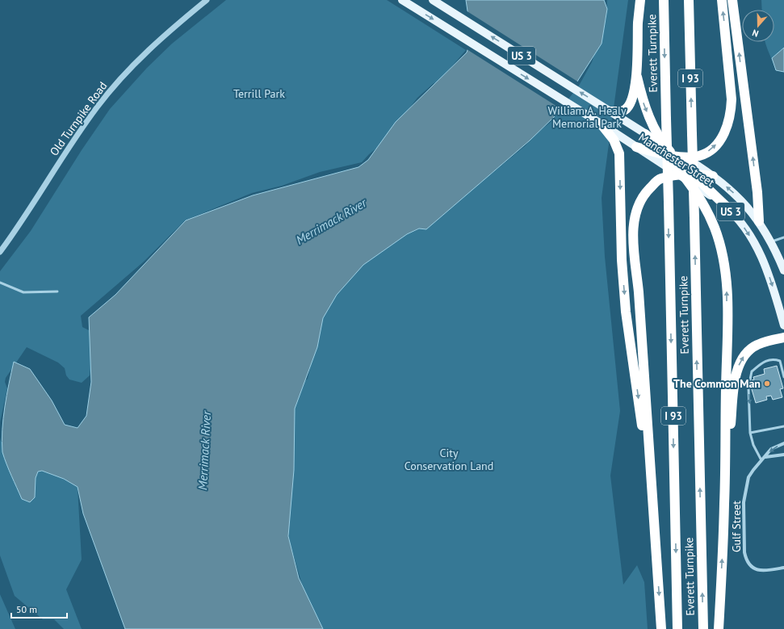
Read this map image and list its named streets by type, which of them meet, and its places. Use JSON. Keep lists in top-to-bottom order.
{
  "streets": {
    "highway": ["Everett Turnpike", "I 93"],
    "main road": ["US 3", "Manchester Street"],
    "street": ["Old Turnpike Road", "Gulf Street"]
  },
  "water": ["Merrimack River"],
  "parks": ["Terrill Park", "William A. Healy Memorial Park", "City Conservation Land"],
  "places": ["The Common Man"],
  "scale_bar": "50 m",
  "north": "bottom"
}
